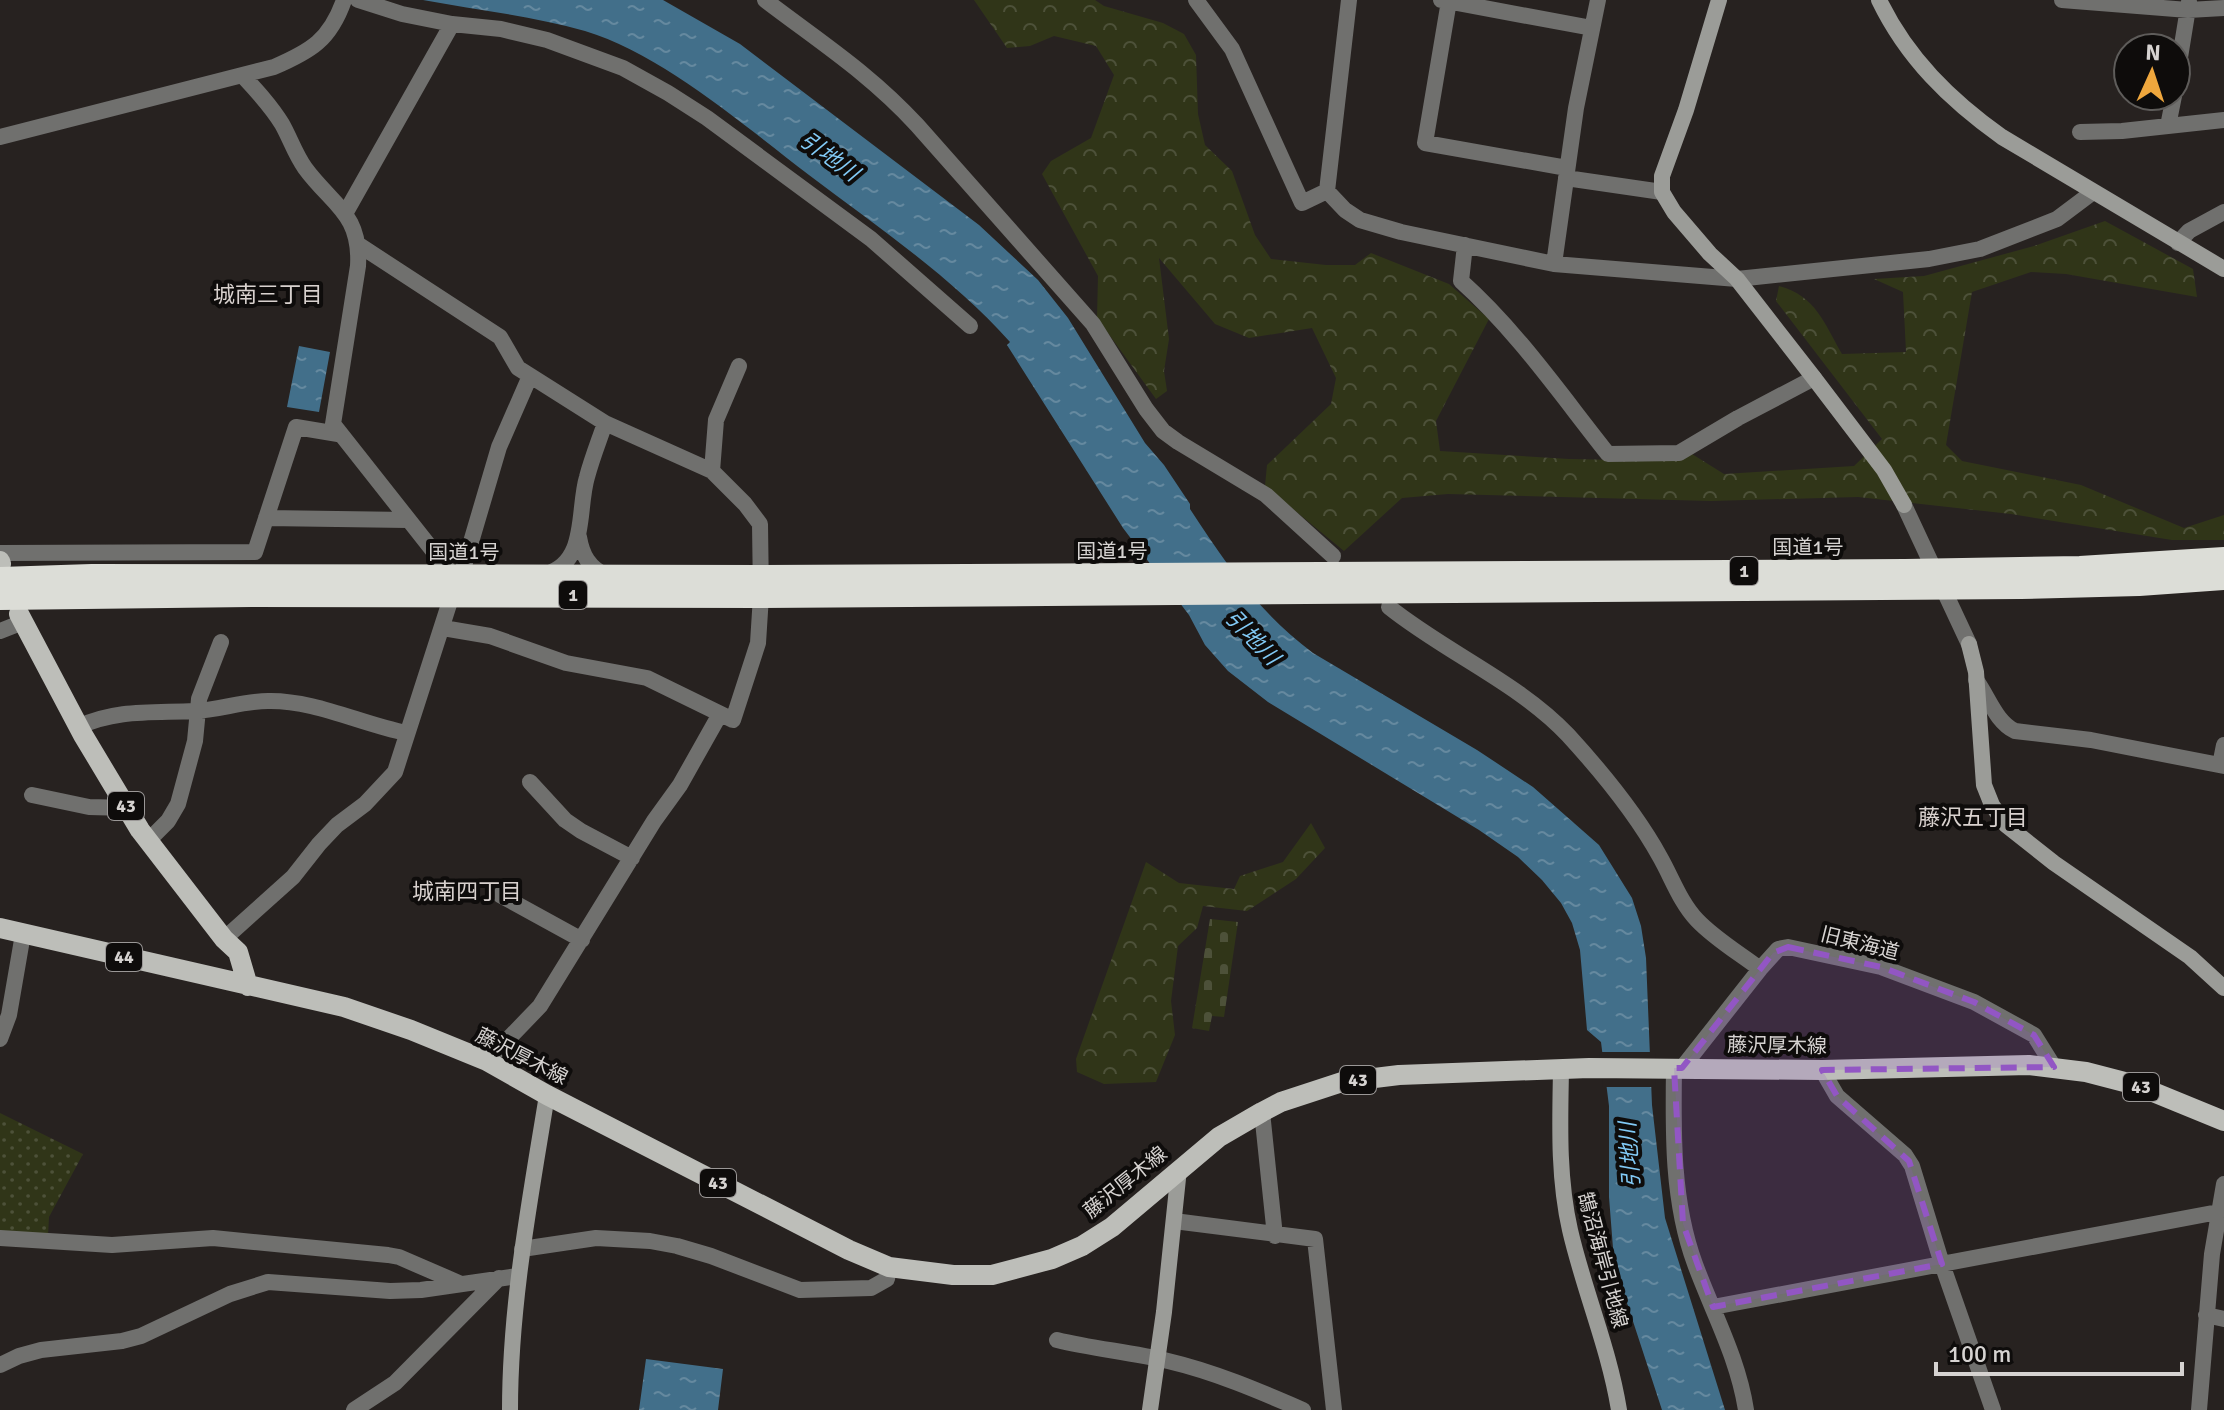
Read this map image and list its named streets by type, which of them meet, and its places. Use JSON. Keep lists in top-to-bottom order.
{
  "streets": {
    "highway": ["国道1号", "1"],
    "main road": ["43", "44", "藤沢厚木線"],
    "street": ["旧東海道", "鵠沼海岸引地線"]
  },
  "crossings": [
    ["国道1号", "43"],
    ["43", "44"],
    ["43", "藤沢厚木線"],
    ["旧東海道", "藤沢厚木線"],
    ["44", "藤沢厚木線"],
    ["藤沢厚木線", "鵠沼海岸引地線"]
  ],
  "districts": ["城南三丁目", "藤沢五丁目", "城南四丁目"],
  "water": ["引地川"],
  "scale_bar": "100 m",
  "north": "top"
}
